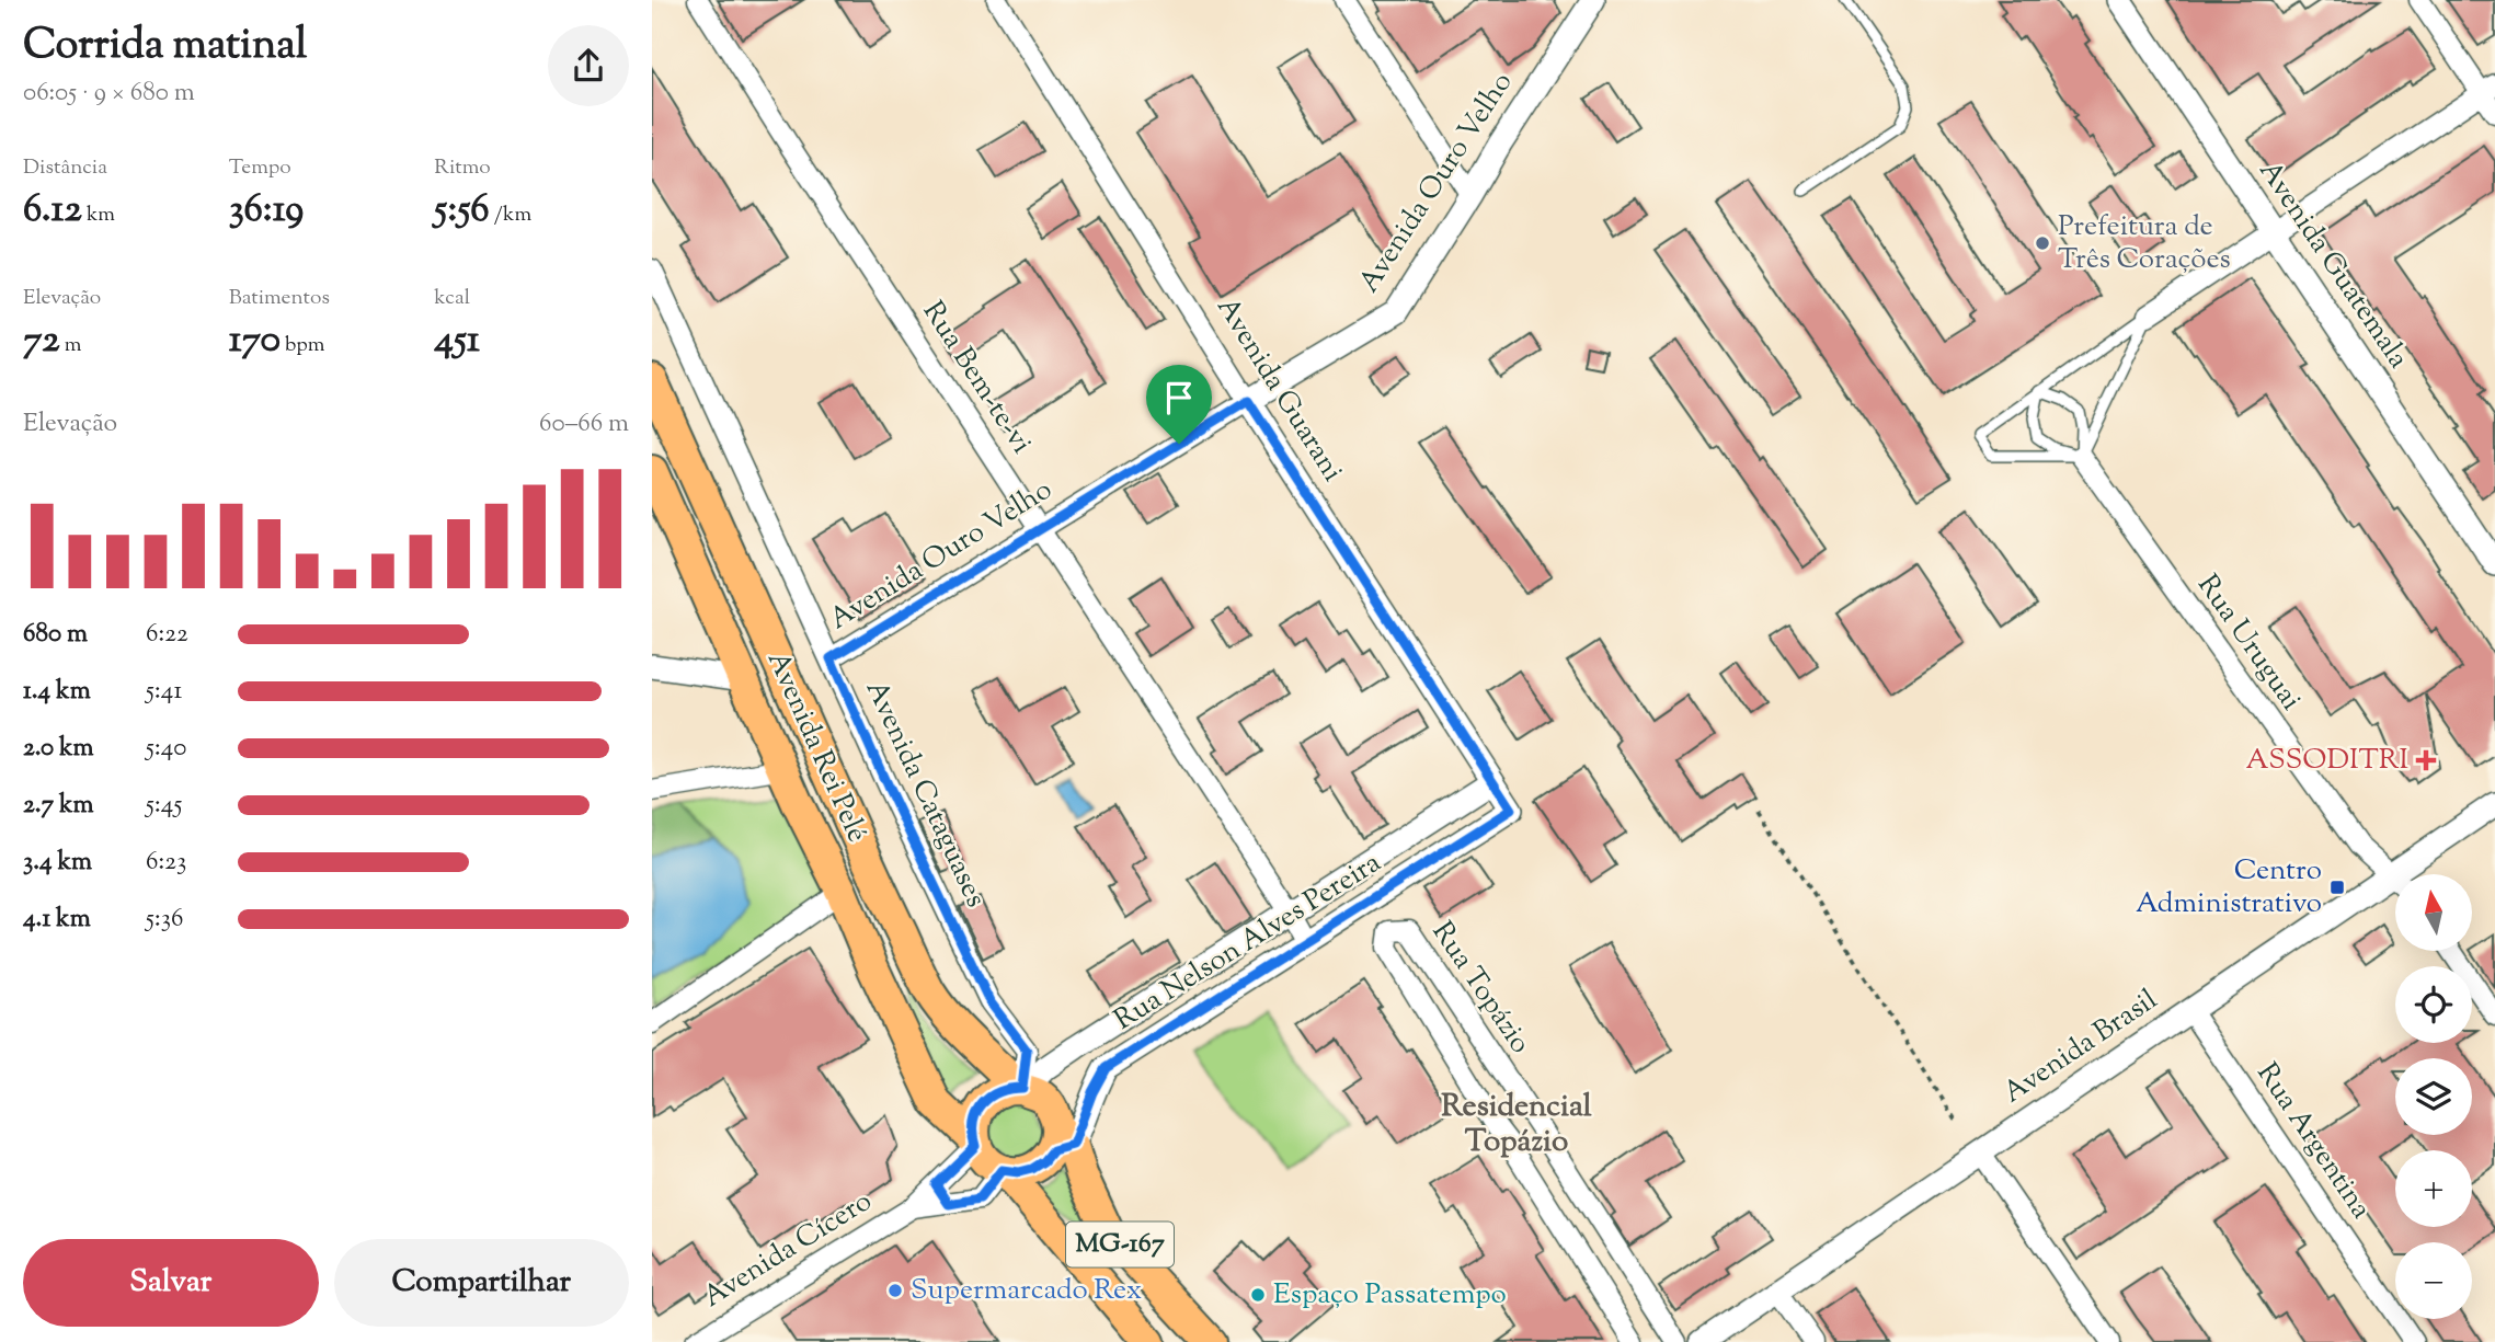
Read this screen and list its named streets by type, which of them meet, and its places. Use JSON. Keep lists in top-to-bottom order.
{
  "streets": {
    "main road": ["Avenida Rei Pelé", "MG-167"],
    "street": [
      "Avenida Ouro Velho",
      "Avenida Guatemala",
      "Rua Bem-te-vi",
      "Avenida Guarani",
      "Rua Uruguai",
      "Avenida Cataguases",
      "Rua Nelson Alves Pereira",
      "Rua Topázio",
      "Avenida Brasil",
      "Rua Argentina",
      "Avenida Cícero"
    ]
  },
  "crossings": [
    ["Avenida Ouro Velho", "Rua Bem-te-vi"],
    ["Avenida Ouro Velho", "Avenida Guarani"],
    ["Avenida Ouro Velho", "Avenida Cataguases"],
    ["Rua Bem-te-vi", "Rua Nelson Alves Pereira"],
    ["Avenida Guarani", "Rua Nelson Alves Pereira"],
    ["Rua Uruguai", "Avenida Brasil"],
    ["Avenida Rei Pelé", "Avenida Cataguases"],
    ["Avenida Rei Pelé", "Rua Nelson Alves Pereira"],
    ["Avenida Rei Pelé", "Avenida Cícero"],
    ["Avenida Cataguases", "Rua Nelson Alves Pereira"],
    ["Avenida Cataguases", "Avenida Cícero"],
    ["Rua Nelson Alves Pereira", "Avenida Cícero"],
    ["Avenida Brasil", "Rua Argentina"]
  ],
  "districts": ["Residencial Topázio"],
  "places": {
    "other": ["Prefeitura de Três Corações", "Supermarcado Rex", "Espaço Passatempo"],
    "health": ["ASSODITRI"],
    "transit": ["Centro Administrativo"]
  },
  "north": "top",
  "page": {
    "heading": ["Corrida matinal", "06:05 · 9 × 680 m"],
    "stats": [
      ["Distância", "6.12 km"],
      ["Tempo", "36:19"],
      ["Ritmo", "5:56 /km"],
      ["Elevação", "72 m"],
      ["Batimentos", "170 bpm"],
      ["kcal", "451"]
    ],
    "chart": ["Elevação", "60–66 m"],
    "list": [
      {
        "name": "680 m",
        "note": "6:22"
      },
      {
        "name": "1.4 km",
        "note": "5:41"
      },
      {
        "name": "2.0 km",
        "note": "5:40"
      },
      {
        "name": "2.7 km",
        "note": "5:45"
      },
      {
        "name": "3.4 km",
        "note": "6:23"
      },
      {
        "name": "4.1 km",
        "note": "5:36"
      }
    ],
    "map_buttons": ["+", "−"],
    "buttons": ["Salvar", "Compartilhar"]
  }
}
